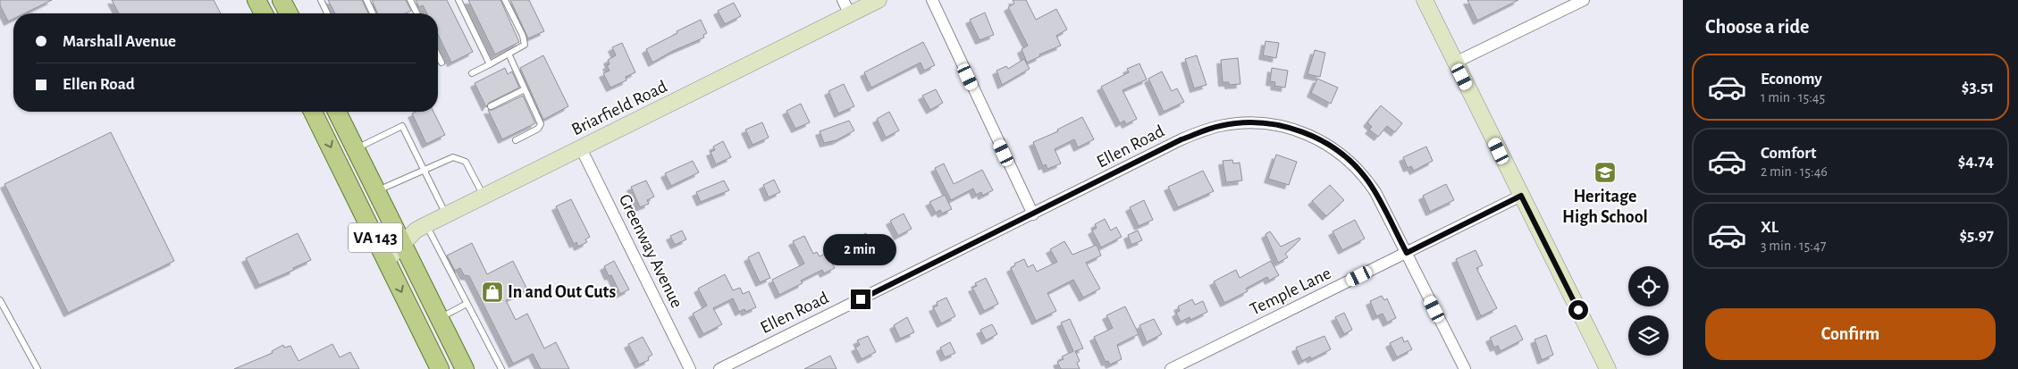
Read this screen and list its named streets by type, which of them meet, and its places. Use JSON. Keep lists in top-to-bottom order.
{
  "streets": {
    "main road": ["Briarfield Road", "VA 143"],
    "street": ["Ellen Road", "Greenway Avenue", "Temple Lane"]
  },
  "crossings": [
    ["Briarfield Road", "VA 143"],
    ["Briarfield Road", "Greenway Avenue"],
    ["Ellen Road", "Temple Lane"]
  ],
  "places": {
    "school or university": ["Heritage High School"],
    "shop": ["In and Out Cuts"]
  },
  "page": {
    "heading": "Choose a ride",
    "banner": ["Marshall Avenue", "Ellen Road"],
    "list": [
      {
        "name": "Economy",
        "note": "1 min · 15:45",
        "value": "$3.51"
      },
      {
        "name": "Comfort",
        "note": "2 min · 15:46",
        "value": "$4.74"
      },
      {
        "name": "XL",
        "note": "3 min · 15:47",
        "value": "$5.97"
      }
    ],
    "bubble": "2 min",
    "buttons": "Confirm"
  }
}
